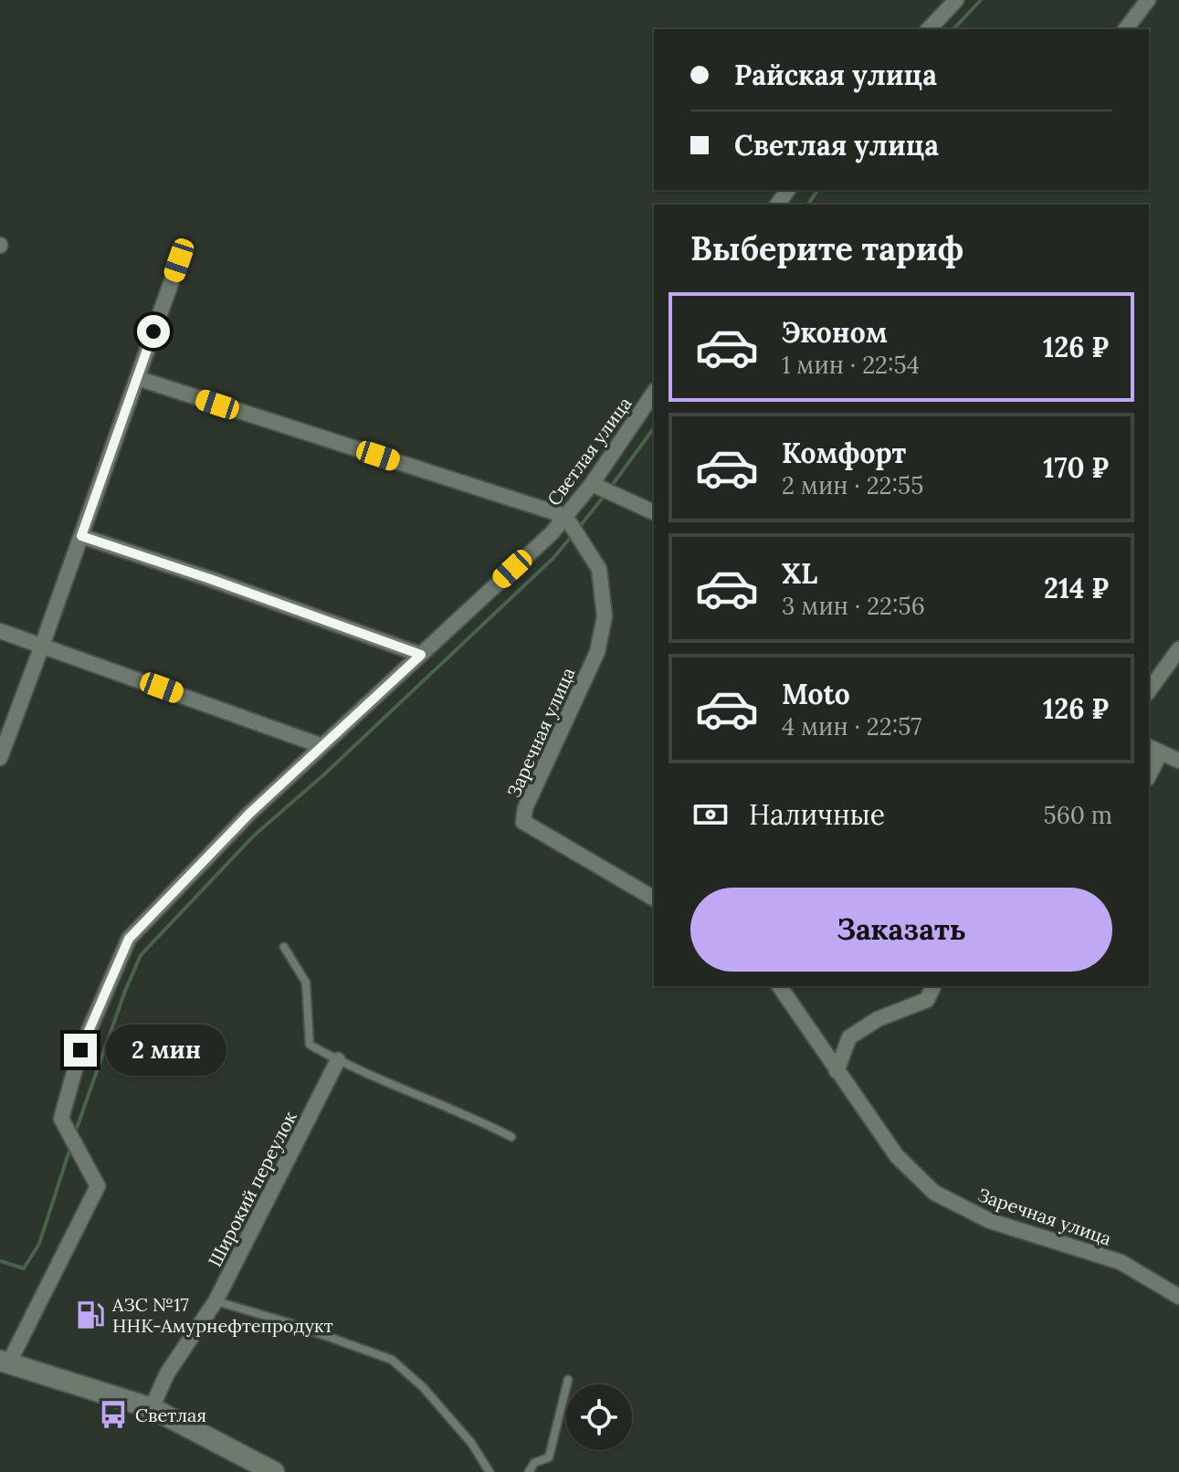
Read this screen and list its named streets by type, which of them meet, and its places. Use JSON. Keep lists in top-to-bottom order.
{
  "streets": {
    "street": ["Светлая улица", "Заречная улица", "Широкий переулок"]
  },
  "crossings": [
    ["Светлая улица", "Заречная улица"]
  ],
  "places": {
    "fuel station": ["АЗС №17 ННК-Амурнефтепродукт"],
    "bus stop": ["Светлая"]
  },
  "page": {
    "banner": ["Райская улица", "Светлая улица"],
    "heading": "Выберите тариф",
    "list": [
      {
        "name": "Эконом",
        "note": "1 мин · 22:54",
        "value": "126 ₽"
      },
      {
        "name": "Комфорт",
        "note": "2 мин · 22:55",
        "value": "170 ₽"
      },
      {
        "name": "XL",
        "note": "3 мин · 22:56",
        "value": "214 ₽"
      },
      {
        "name": "Moto",
        "note": "4 мин · 22:57",
        "value": "126 ₽"
      }
    ],
    "pay": ["Наличные", "560 m"],
    "buttons": "Заказать",
    "bubble": "2 мин"
  }
}
